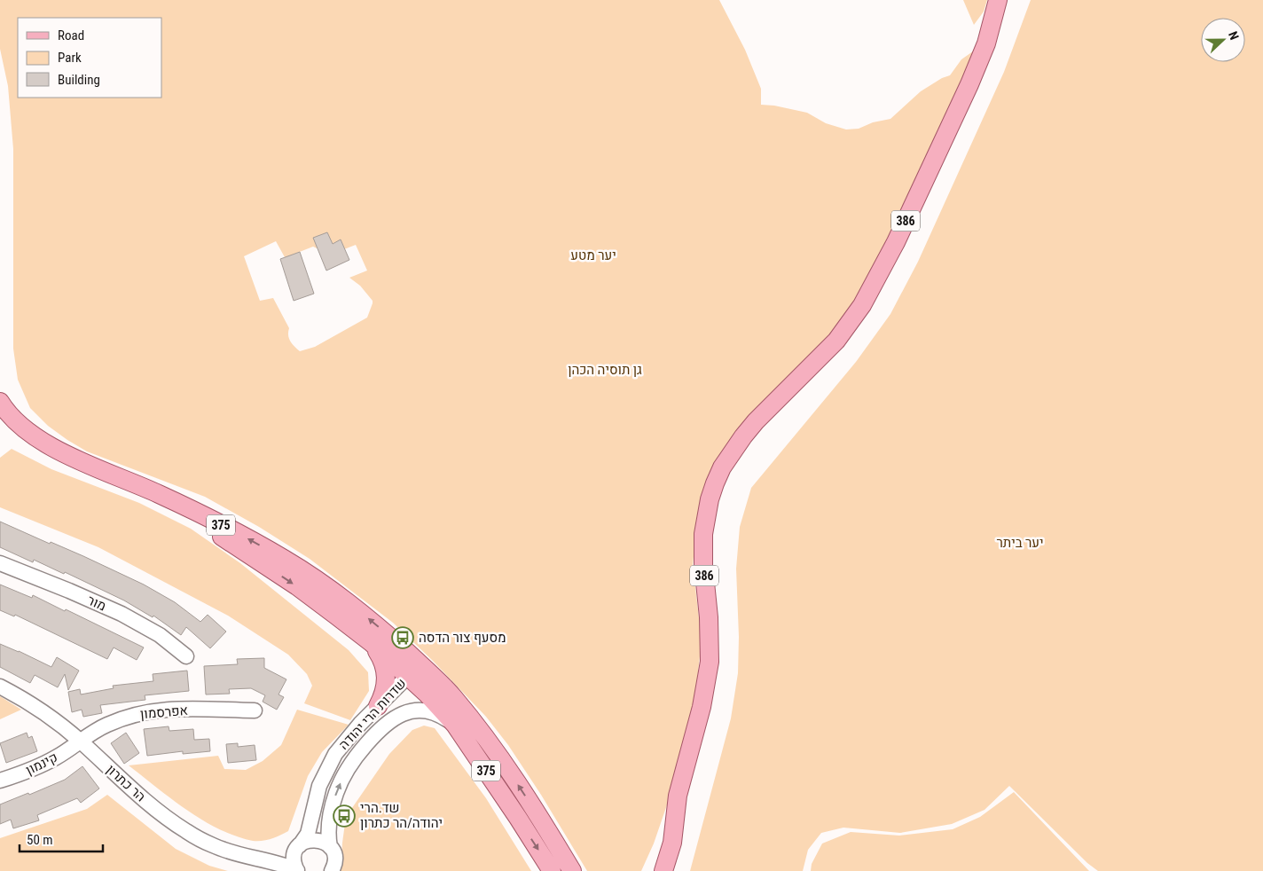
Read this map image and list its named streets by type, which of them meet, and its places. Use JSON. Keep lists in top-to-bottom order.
{
  "streets": {
    "main road": ["386", "375"],
    "street": [
      "מור",
      "אפרסמון",
      "שדרות הרי יהודה",
      "קינמון",
      "הר כתרון"
    ]
  },
  "crossings": [
    ["375", "שדרות הרי יהודה"],
    ["אפרסמון", "קינמון"],
    ["אפרסמון", "הר כתרון"],
    ["שדרות הרי יהודה", "הר כתרון"],
    ["קינמון", "הר כתרון"]
  ],
  "parks": ["יער מטע", "גן תוסיה הכהן", "יער ביתר"],
  "places": {
    "bus stop": ["מסעף צור הדסה", "שד.הרי יהודה/הר כתרון"]
  },
  "legend": ["Road", "Park", "Building"],
  "scale_bar": "50 m",
  "north": "right"
}
